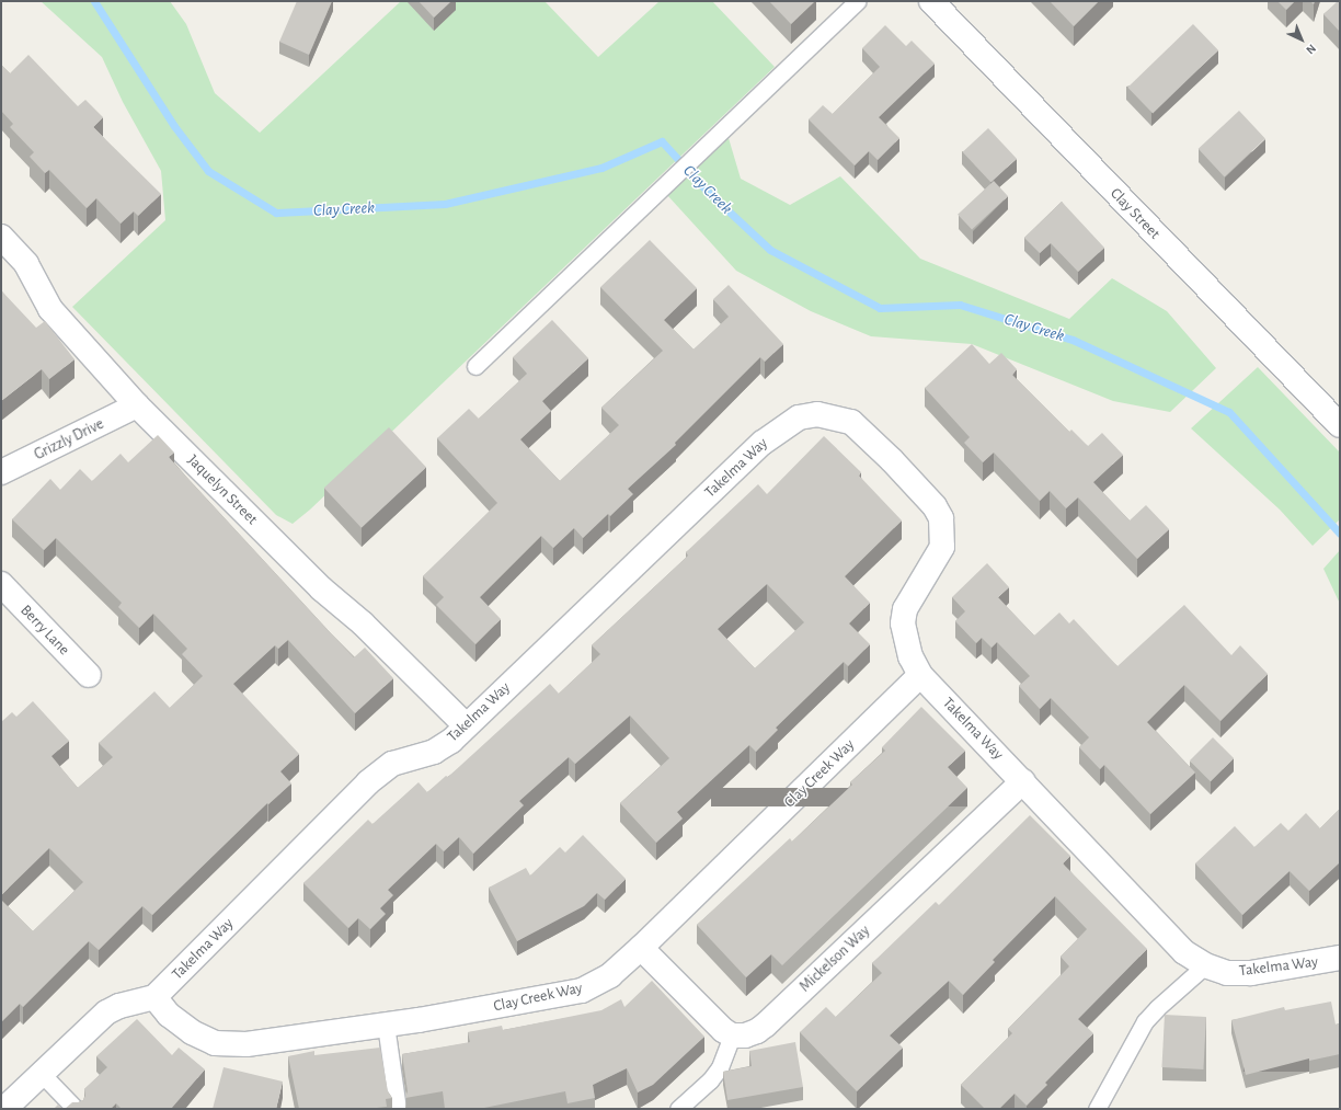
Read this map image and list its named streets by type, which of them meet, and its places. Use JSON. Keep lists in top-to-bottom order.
{
  "streets": {
    "street": [
      "Clay Street",
      "Grizzly Drive",
      "Takelma Way",
      "Jaquelyn Street",
      "Berry Lane",
      "Clay Creek Way",
      "Mickelson Way"
    ]
  },
  "crossings": [
    ["Grizzly Drive", "Jaquelyn Street"],
    ["Takelma Way", "Jaquelyn Street"],
    ["Takelma Way", "Clay Creek Way"],
    ["Takelma Way", "Mickelson Way"]
  ],
  "water": ["Clay Creek"],
  "north": "bottom right"
}
